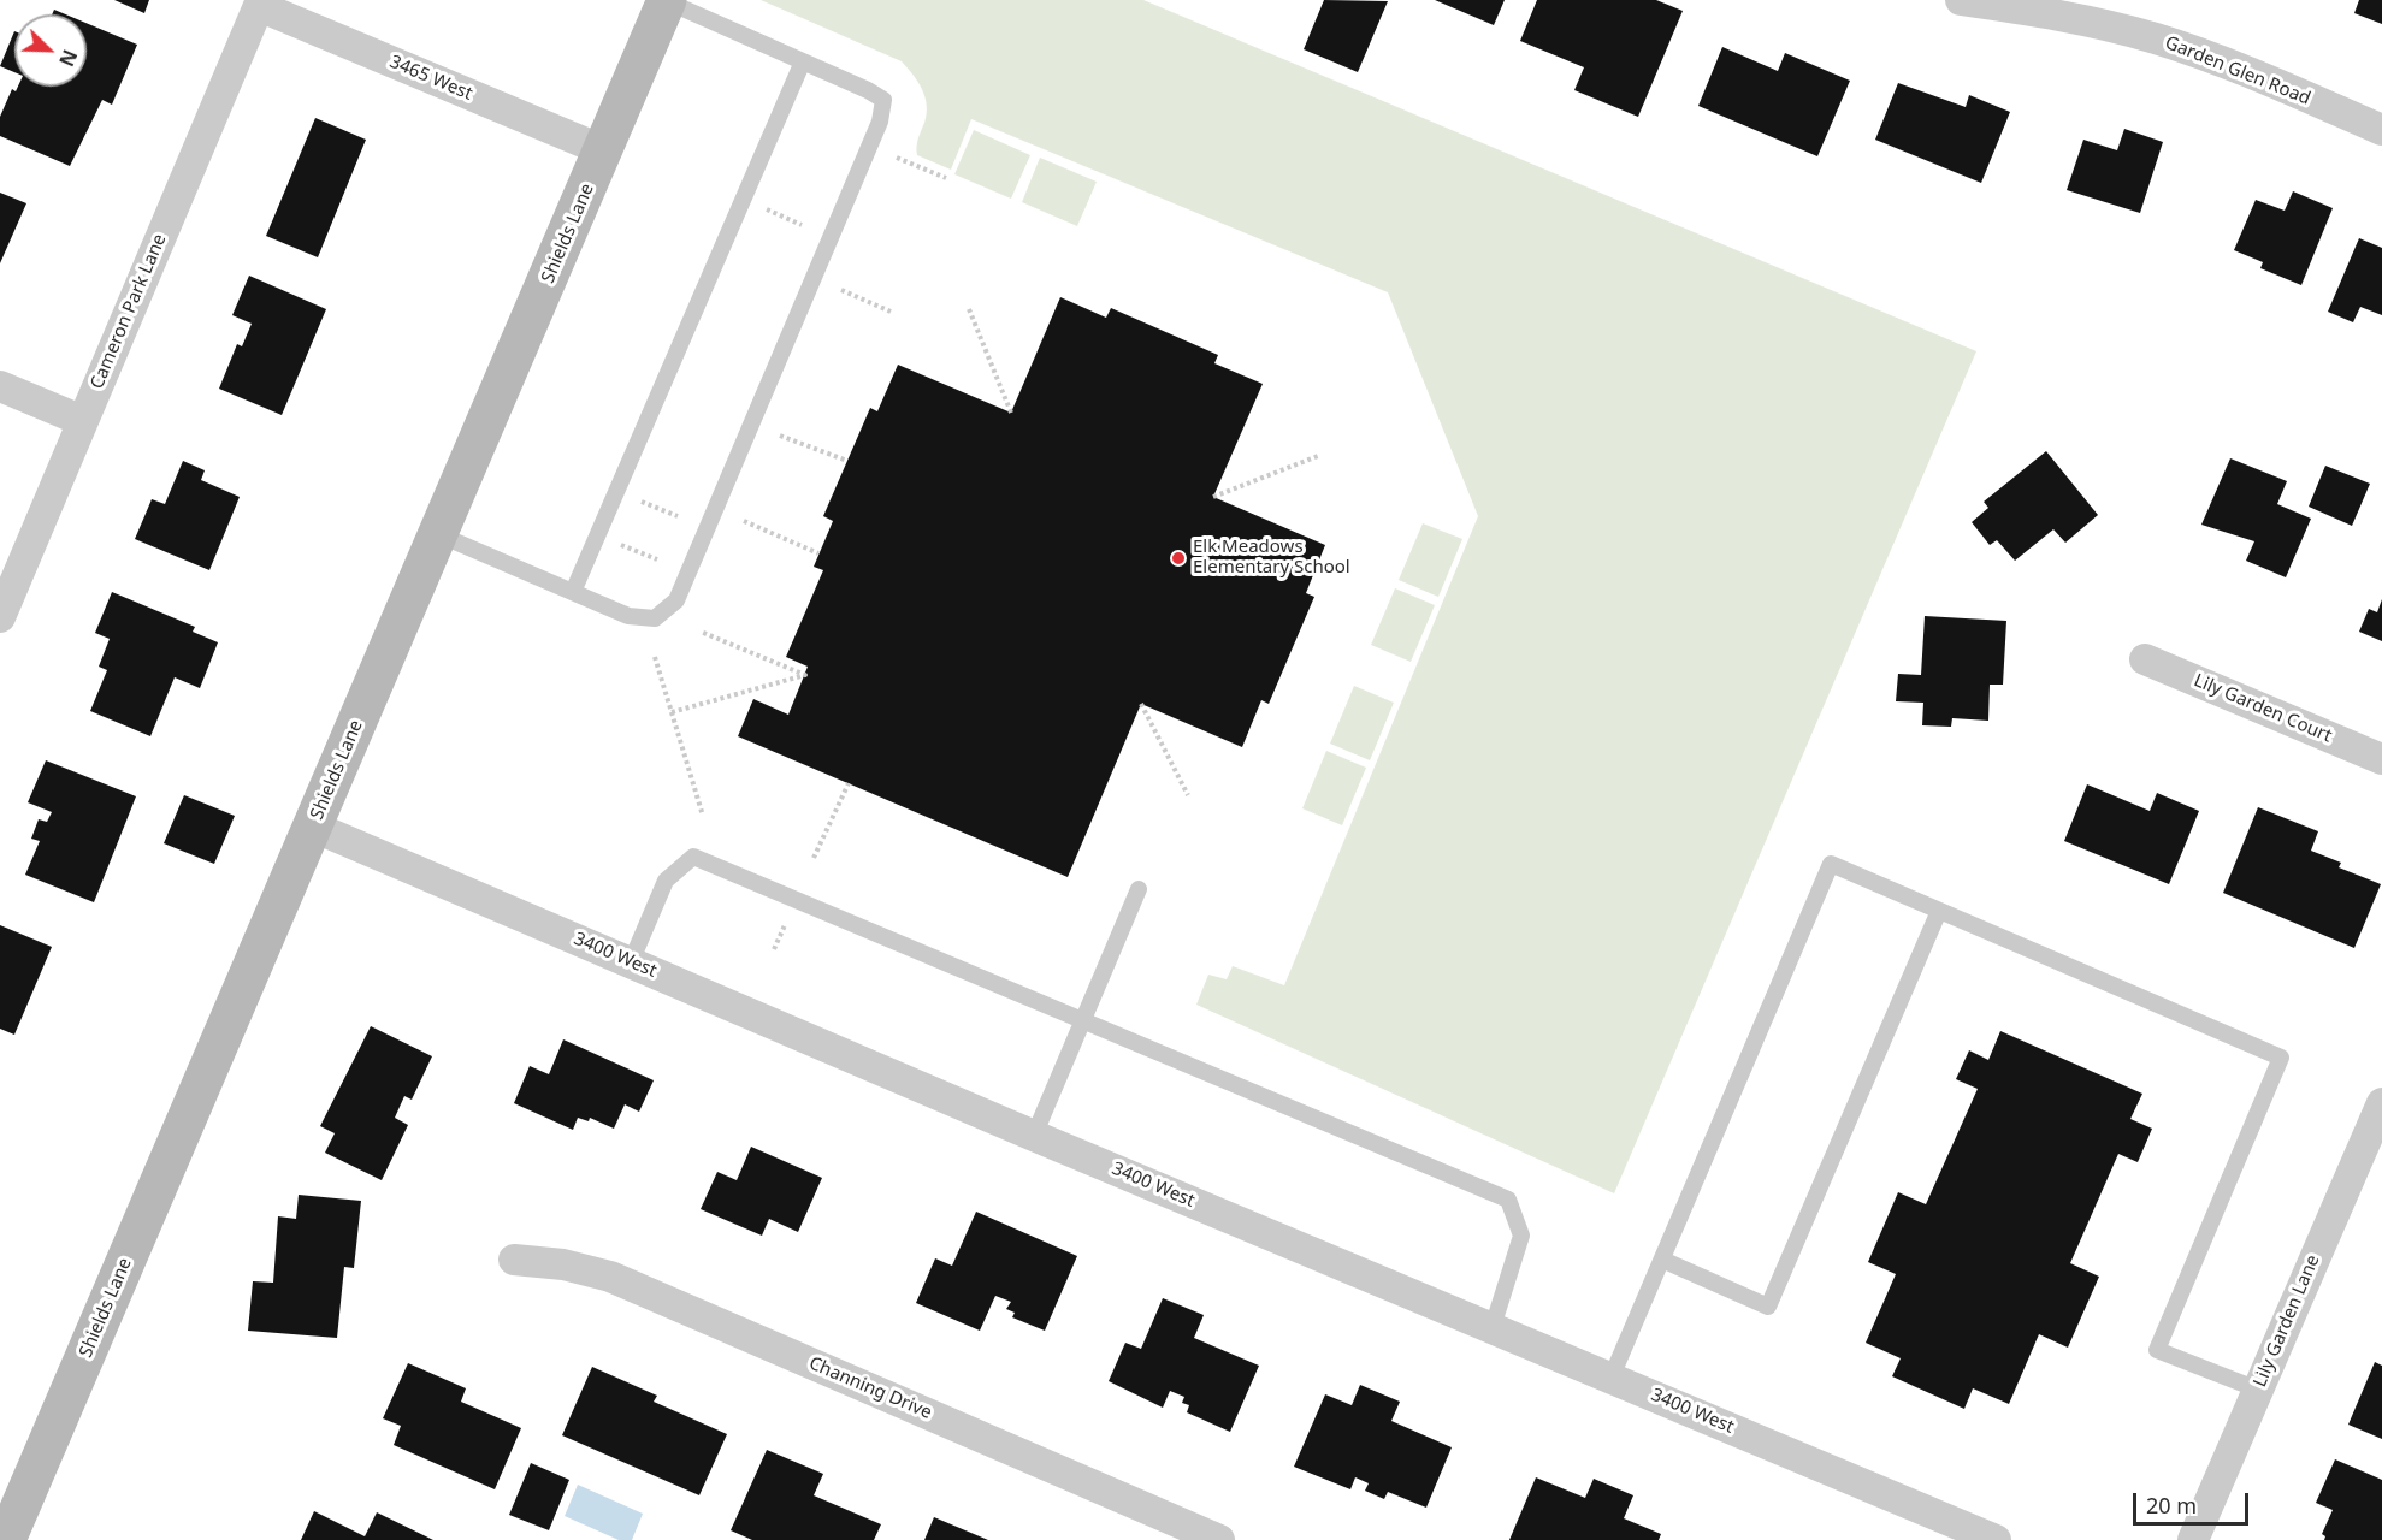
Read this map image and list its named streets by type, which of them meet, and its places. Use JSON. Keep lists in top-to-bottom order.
{
  "streets": {
    "main road": ["Shields Lane"],
    "street": [
      "Garden Glen Road",
      "3465 West",
      "Cameron Park Lane",
      "Lily Garden Court",
      "3400 West",
      "Lily Garden Lane",
      "Channing Drive"
    ]
  },
  "crossings": [
    ["3465 West", "Shields Lane"],
    ["3465 West", "Cameron Park Lane"],
    ["Shields Lane", "3400 West"]
  ],
  "places": ["Elk Meadows Elementary School"],
  "scale_bar": "20 m",
  "north": "bottom right"
}
